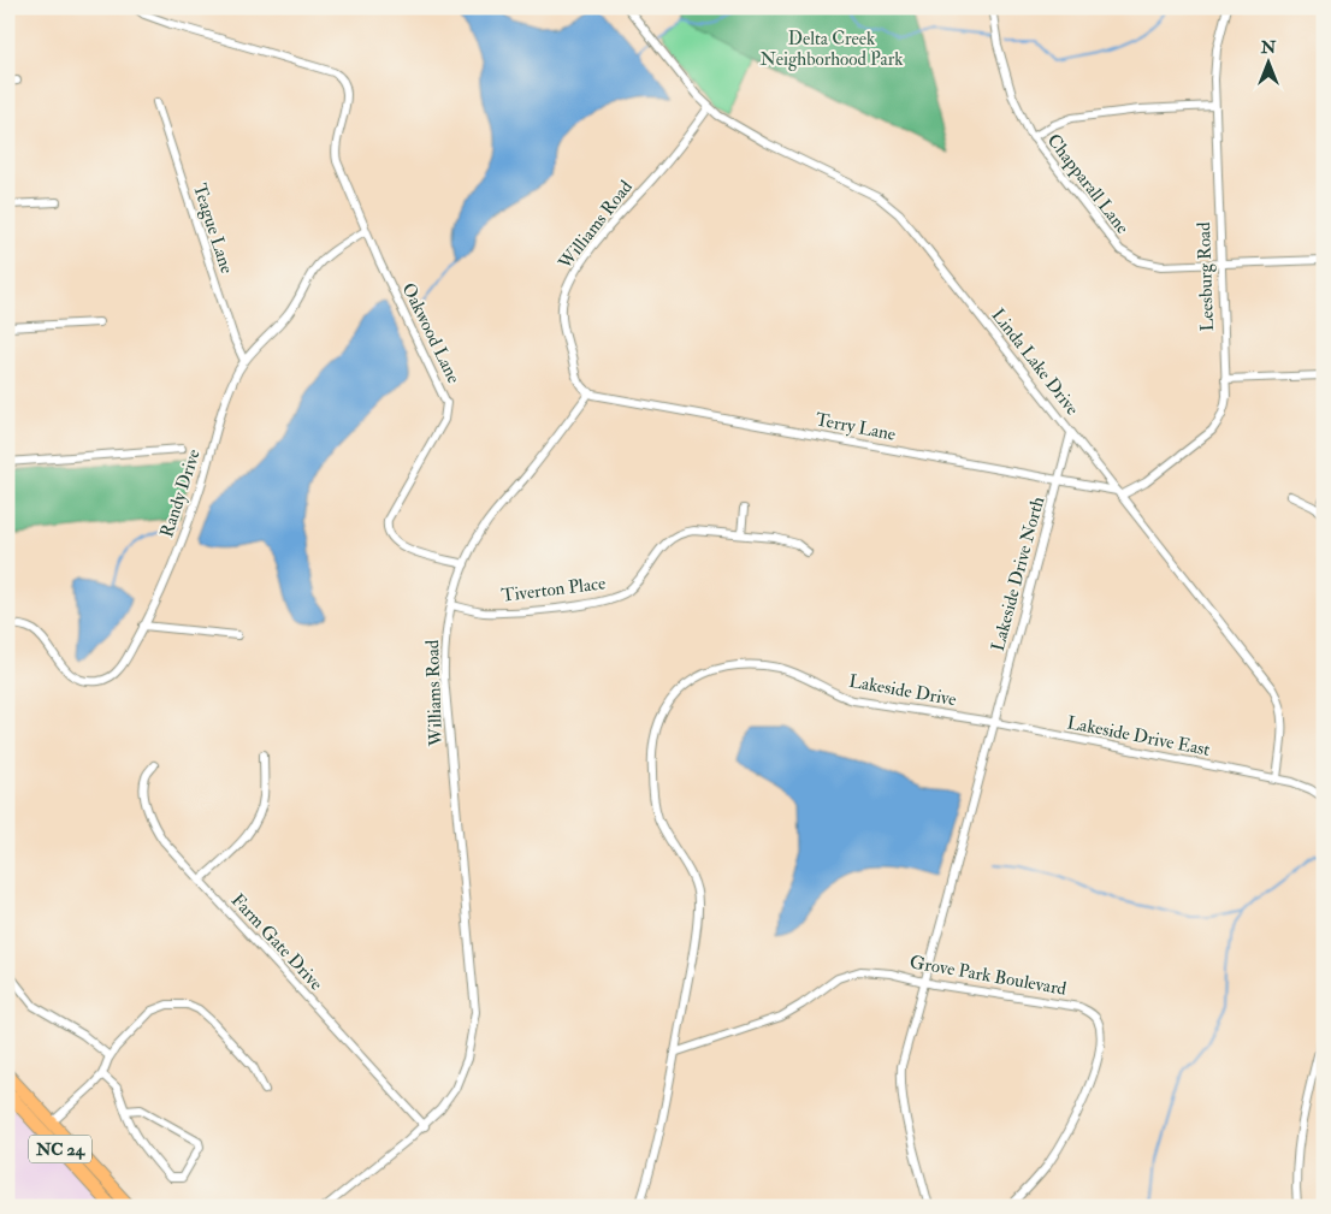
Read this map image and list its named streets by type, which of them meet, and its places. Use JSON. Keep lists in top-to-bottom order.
{
  "streets": {
    "main road": ["NC 24"],
    "street": [
      "Chapparall Lane",
      "Williams Road",
      "Teague Lane",
      "Leesburg Road",
      "Oakwood Lane",
      "Linda Lake Drive",
      "Terry Lane",
      "Randy Drive",
      "Lakeside Drive North",
      "Tiverton Place",
      "Lakeside Drive",
      "Lakeside Drive East",
      "Farm Gate Drive",
      "Grove Park Boulevard"
    ]
  },
  "crossings": [
    ["Chapparall Lane", "Leesburg Road"],
    ["Williams Road", "Oakwood Lane"],
    ["Williams Road", "Linda Lake Drive"],
    ["Williams Road", "Terry Lane"],
    ["Williams Road", "Tiverton Place"],
    ["Williams Road", "Farm Gate Drive"],
    ["Teague Lane", "Randy Drive"],
    ["Leesburg Road", "Linda Lake Drive"],
    ["Leesburg Road", "Terry Lane"],
    ["Oakwood Lane", "Randy Drive"],
    ["Linda Lake Drive", "Terry Lane"],
    ["Linda Lake Drive", "Lakeside Drive North"],
    ["Linda Lake Drive", "Lakeside Drive East"],
    ["Terry Lane", "Lakeside Drive North"],
    ["Lakeside Drive North", "Lakeside Drive"],
    ["Lakeside Drive North", "Lakeside Drive East"],
    ["Lakeside Drive", "Lakeside Drive East"],
    ["Lakeside Drive", "Grove Park Boulevard"]
  ],
  "parks": ["Delta Creek Neighborhood Park"],
  "north": "top"
}
